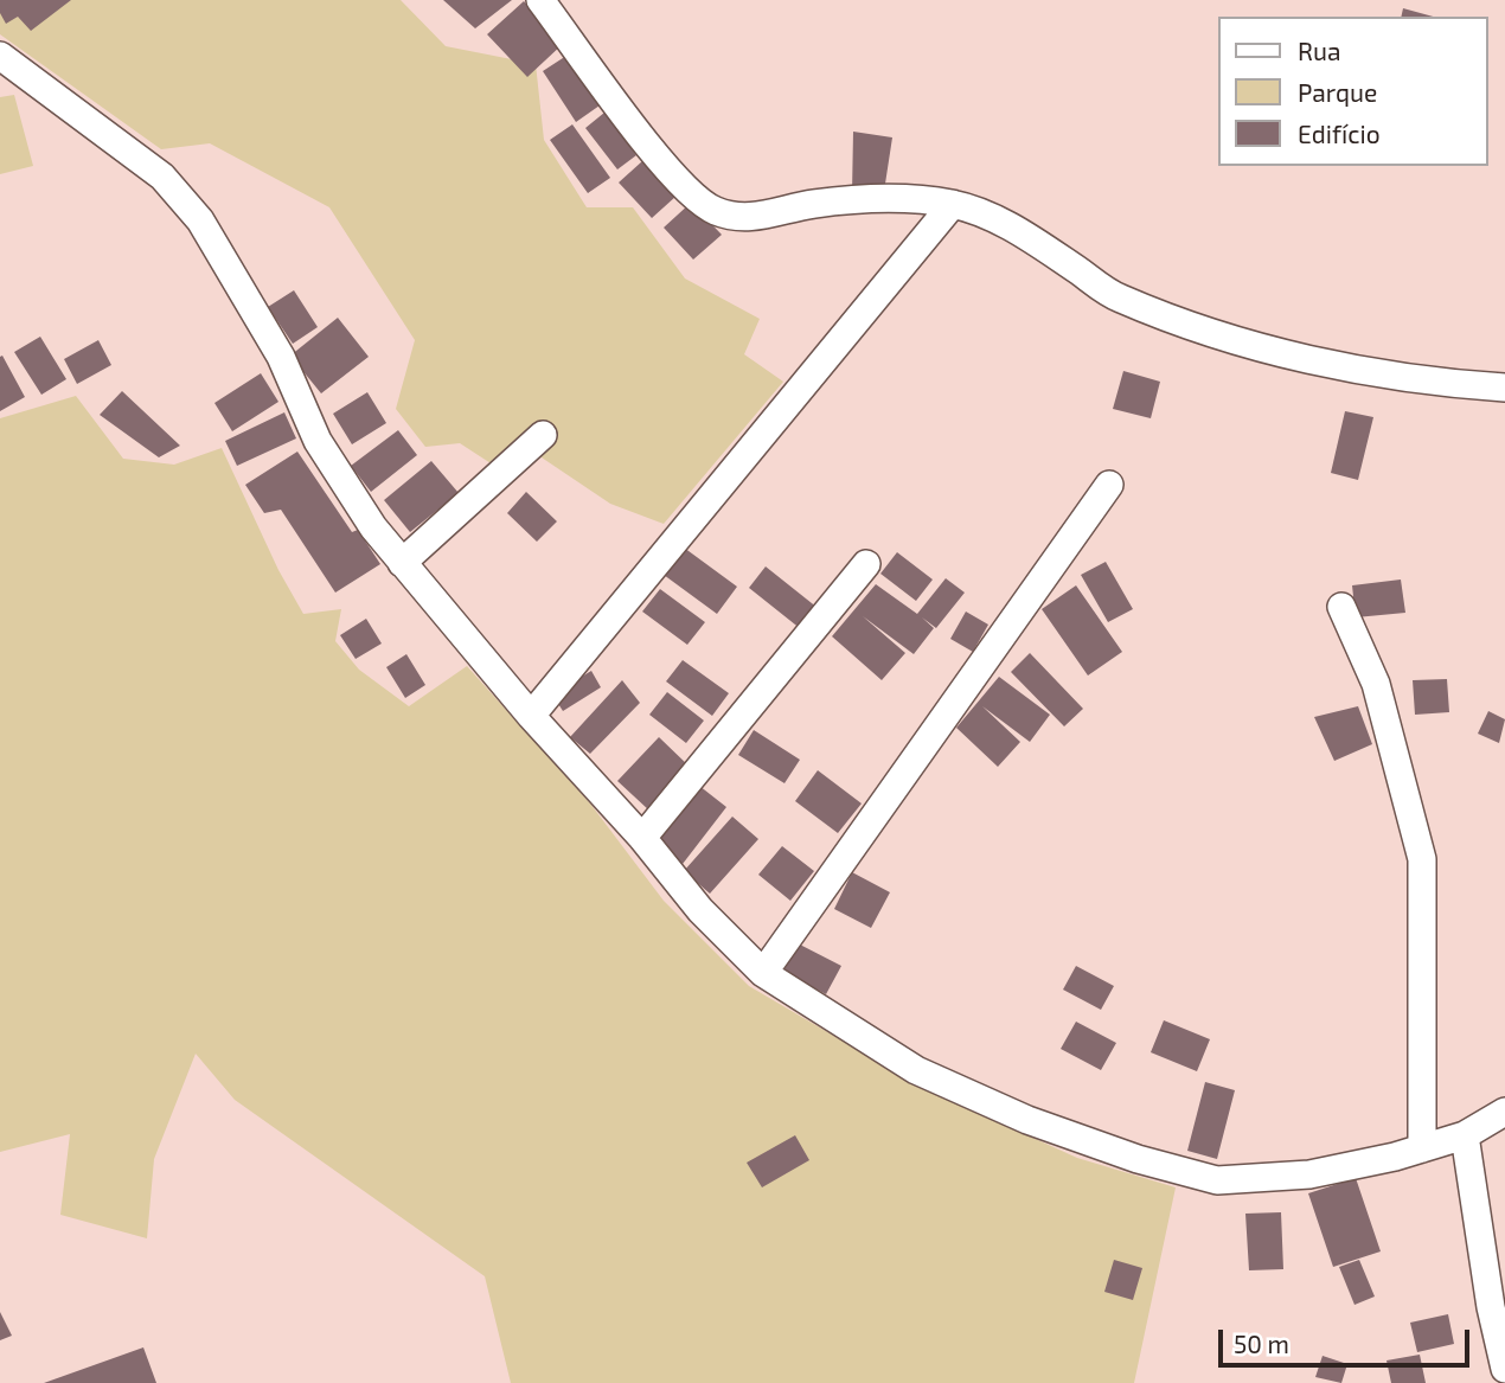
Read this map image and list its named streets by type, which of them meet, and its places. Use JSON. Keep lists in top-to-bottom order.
{
  "legend": ["Rua", "Parque", "Edifício"],
  "scale_bar": "50 m"
}
